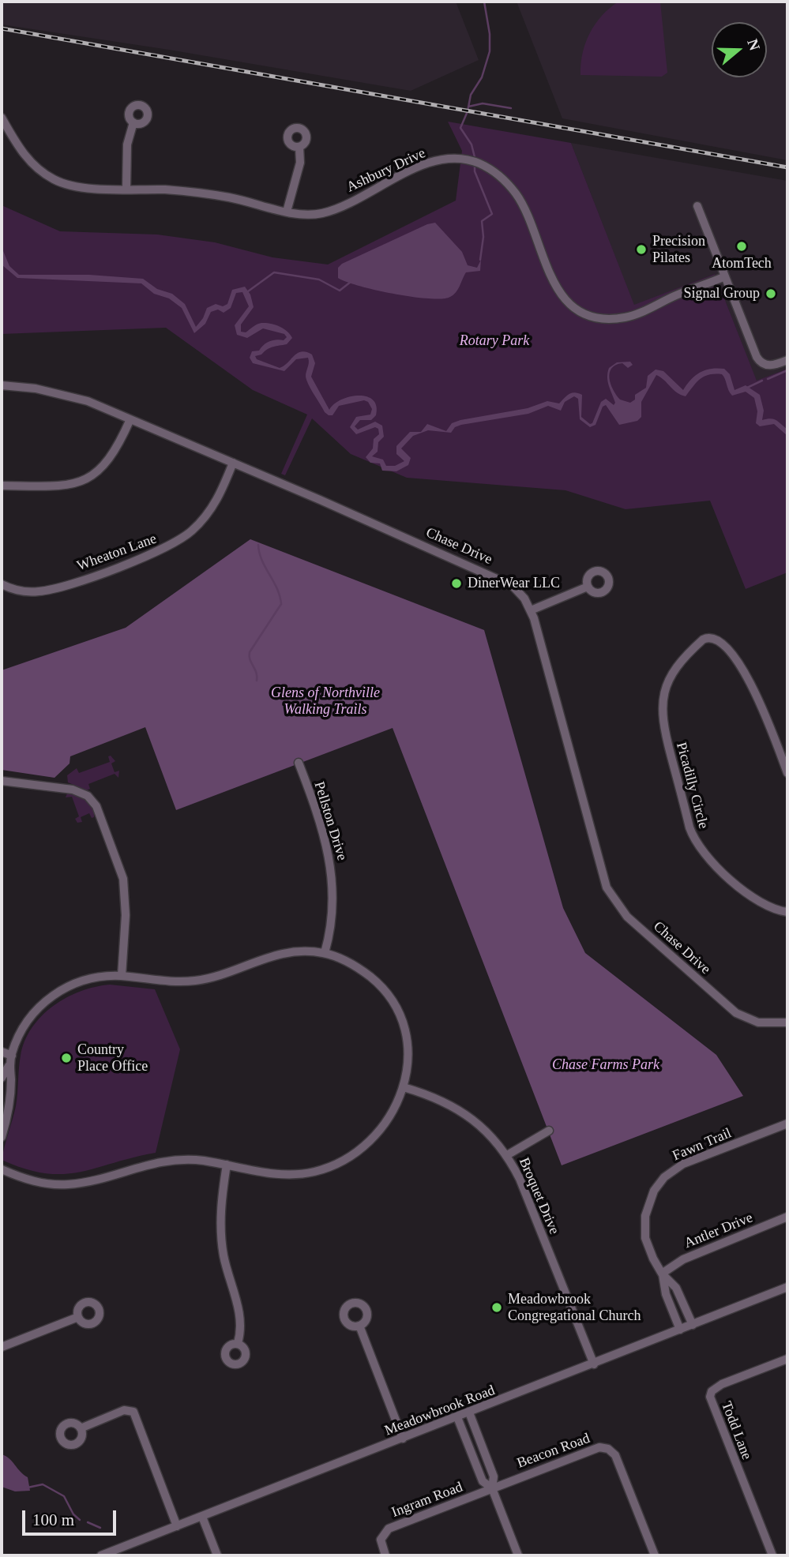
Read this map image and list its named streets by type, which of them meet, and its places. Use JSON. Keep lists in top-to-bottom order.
{
  "streets": {
    "street": [
      "Ashbury Drive",
      "Chase Drive",
      "Wheaton Lane",
      "Picadilly Circle",
      "Pellston Drive",
      "Fawn Trail",
      "Broquet Drive",
      "Antler Drive",
      "Meadowbrook Road",
      "Todd Lane",
      "Beacon Road",
      "Ingram Road"
    ]
  },
  "crossings": [
    ["Chase Drive", "Wheaton Lane"],
    ["Fawn Trail", "Antler Drive"],
    ["Fawn Trail", "Meadowbrook Road"],
    ["Broquet Drive", "Meadowbrook Road"],
    ["Beacon Road", "Ingram Road"]
  ],
  "parks": ["Rotary Park", "Glens of Northville Walking Trails", "Chase Farms Park"],
  "places": [
    "AtomTech",
    "Precision Pilates",
    "Signal Group",
    "DinerWear LLC",
    "Country Place Office",
    "Meadowbrook Congregational Church"
  ],
  "scale_bar": "100 m",
  "north": "right"
}
